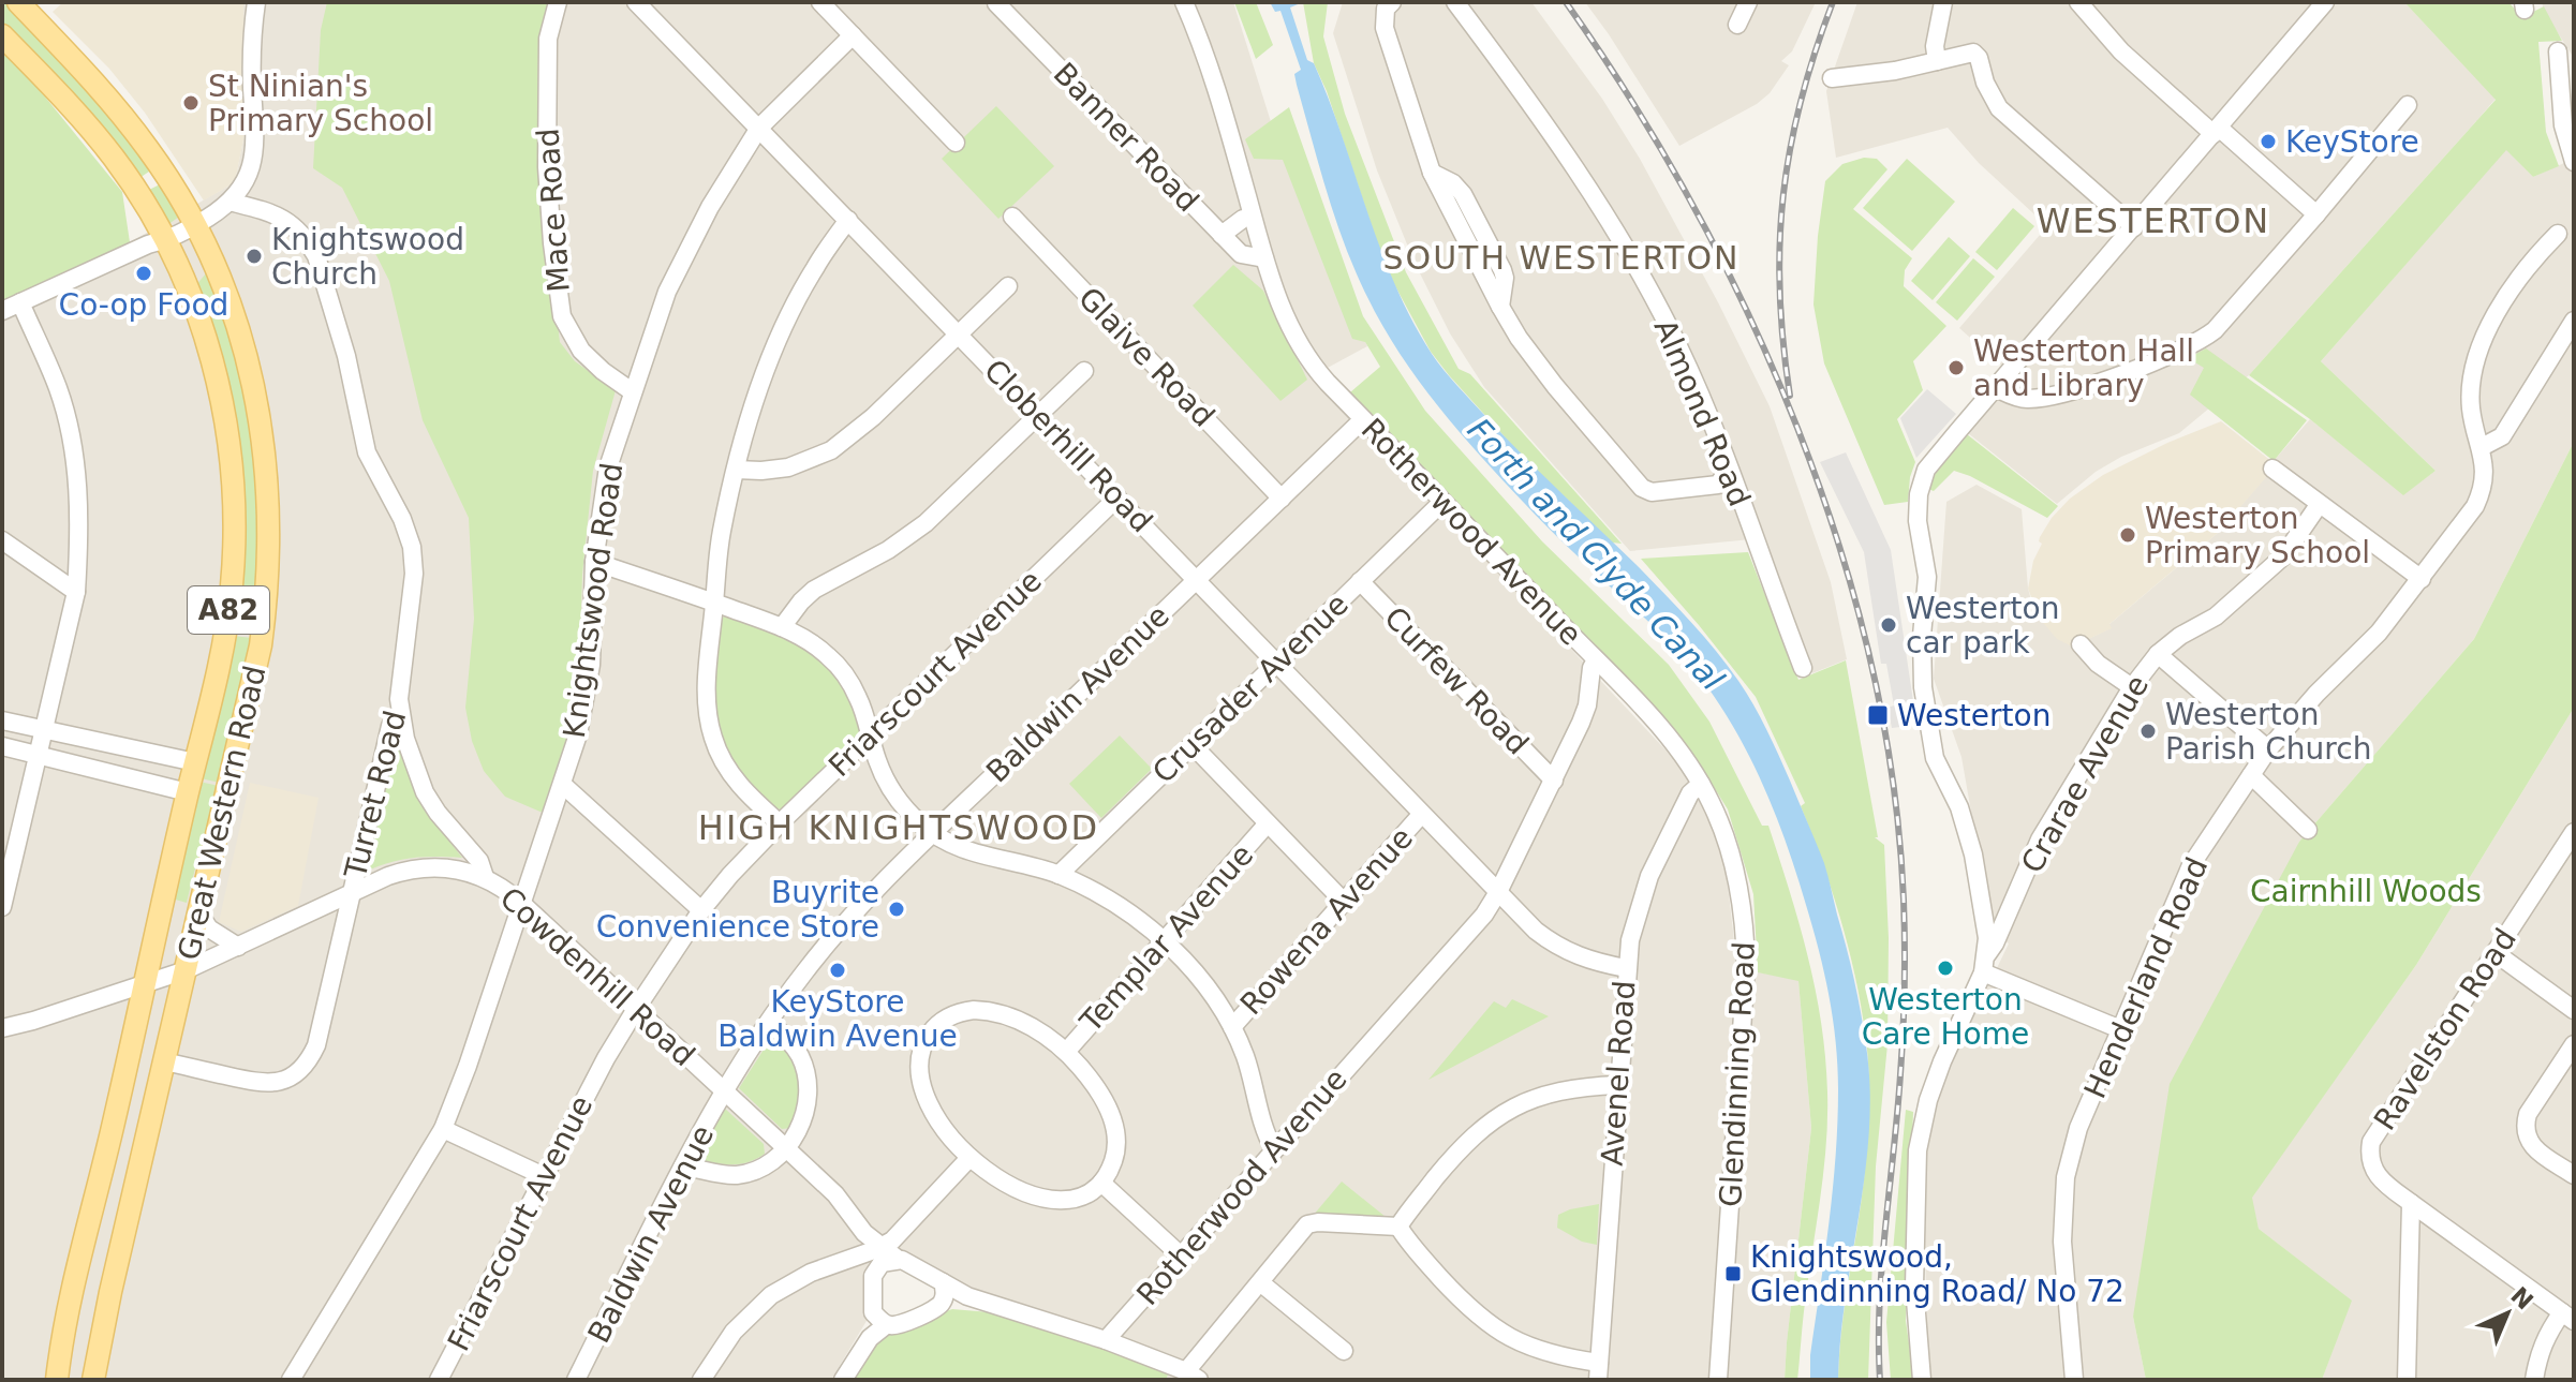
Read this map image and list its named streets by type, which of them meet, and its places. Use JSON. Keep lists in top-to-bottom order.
{
  "streets": {
    "main road": ["A82", "Great Western Road"],
    "street": [
      "Banner Road",
      "Mace Road",
      "Glaive Road",
      "Almond Road",
      "Cloberhill Road",
      "Rotherwood Avenue",
      "Knightswood Road",
      "Friarscourt Avenue",
      "Curfew Road",
      "Crusader Avenue",
      "Baldwin Avenue",
      "Crarae Avenue",
      "Turret Road",
      "Rowena Avenue",
      "Templar Avenue",
      "Cowdenhill Road",
      "Henderland Road",
      "Ravelston Road",
      "Avenel Road",
      "Glendinning Road"
    ]
  },
  "crossings": [
    ["Banner Road", "Rotherwood Avenue"],
    ["Mace Road", "Knightswood Road"],
    ["Glaive Road", "Baldwin Avenue"],
    ["Cloberhill Road", "Rotherwood Avenue"],
    ["Cloberhill Road", "Knightswood Road"],
    ["Cloberhill Road", "Friarscourt Avenue"],
    ["Cloberhill Road", "Crusader Avenue"],
    ["Cloberhill Road", "Baldwin Avenue"],
    ["Cloberhill Road", "Rowena Avenue"],
    ["Cloberhill Road", "Avenel Road"],
    ["Rotherwood Avenue", "Curfew Road"],
    ["Rotherwood Avenue", "Crusader Avenue"],
    ["Rotherwood Avenue", "Baldwin Avenue"],
    ["Rotherwood Avenue", "Glendinning Road"],
    ["Knightswood Road", "Cowdenhill Road"],
    ["Friarscourt Avenue", "Cowdenhill Road"],
    ["Curfew Road", "Crusader Avenue"],
    ["Baldwin Avenue", "Cowdenhill Road"],
    ["Turret Road", "Great Western Road"],
    ["Turret Road", "Cowdenhill Road"],
    ["Great Western Road", "Cowdenhill Road"],
    ["Avenel Road", "Glendinning Road"]
  ],
  "districts": ["WESTERTON", "SOUTH WESTERTON", "HIGH KNIGHTSWOOD"],
  "water": ["Forth and Clyde Canal"],
  "parks": ["Cairnhill Woods"],
  "places": {
    "other": [
      "St Ninian's Primary School",
      "KeyStore",
      "Knightswood Church",
      "Co-op Food",
      "Westerton Hall and Library",
      "Westerton Primary School",
      "Westerton car park",
      "Westerton Parish Church",
      "Buyrite Convenience Store",
      "Westerton Care Home",
      "KeyStore Baldwin Avenue"
    ],
    "transit": ["Westerton", "Knightswood, Glendinning Road/ No 72"]
  },
  "north": "top right"
}
